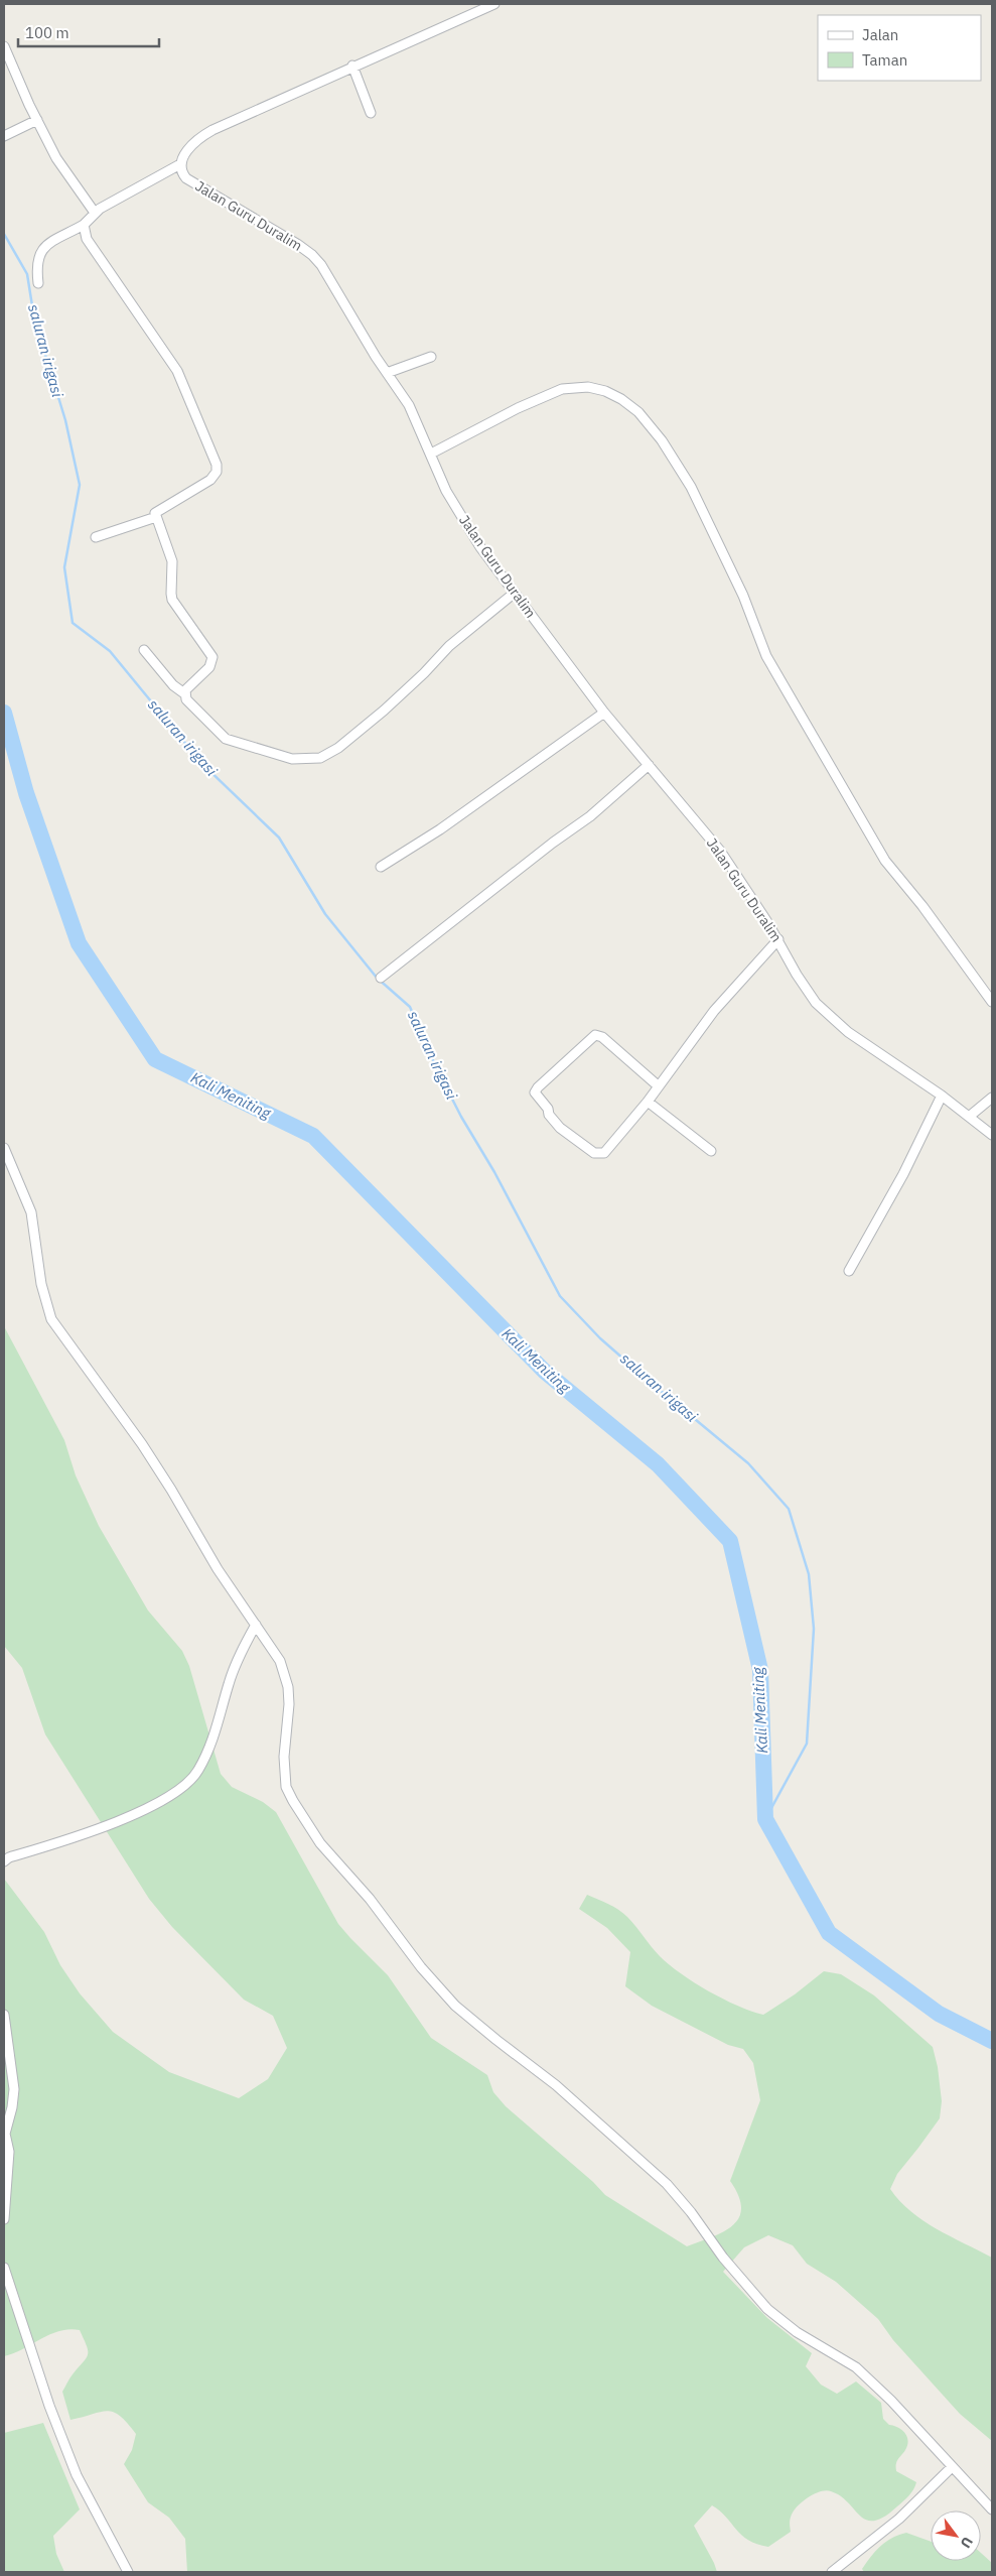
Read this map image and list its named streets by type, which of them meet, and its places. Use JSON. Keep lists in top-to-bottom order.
{
  "streets": {
    "street": ["Jalan Guru Duralim"]
  },
  "water": ["saluran irigasi", "Kali Meniting"],
  "legend": ["Jalan", "Taman"],
  "scale_bar": "100 m",
  "north": "bottom right"
}
